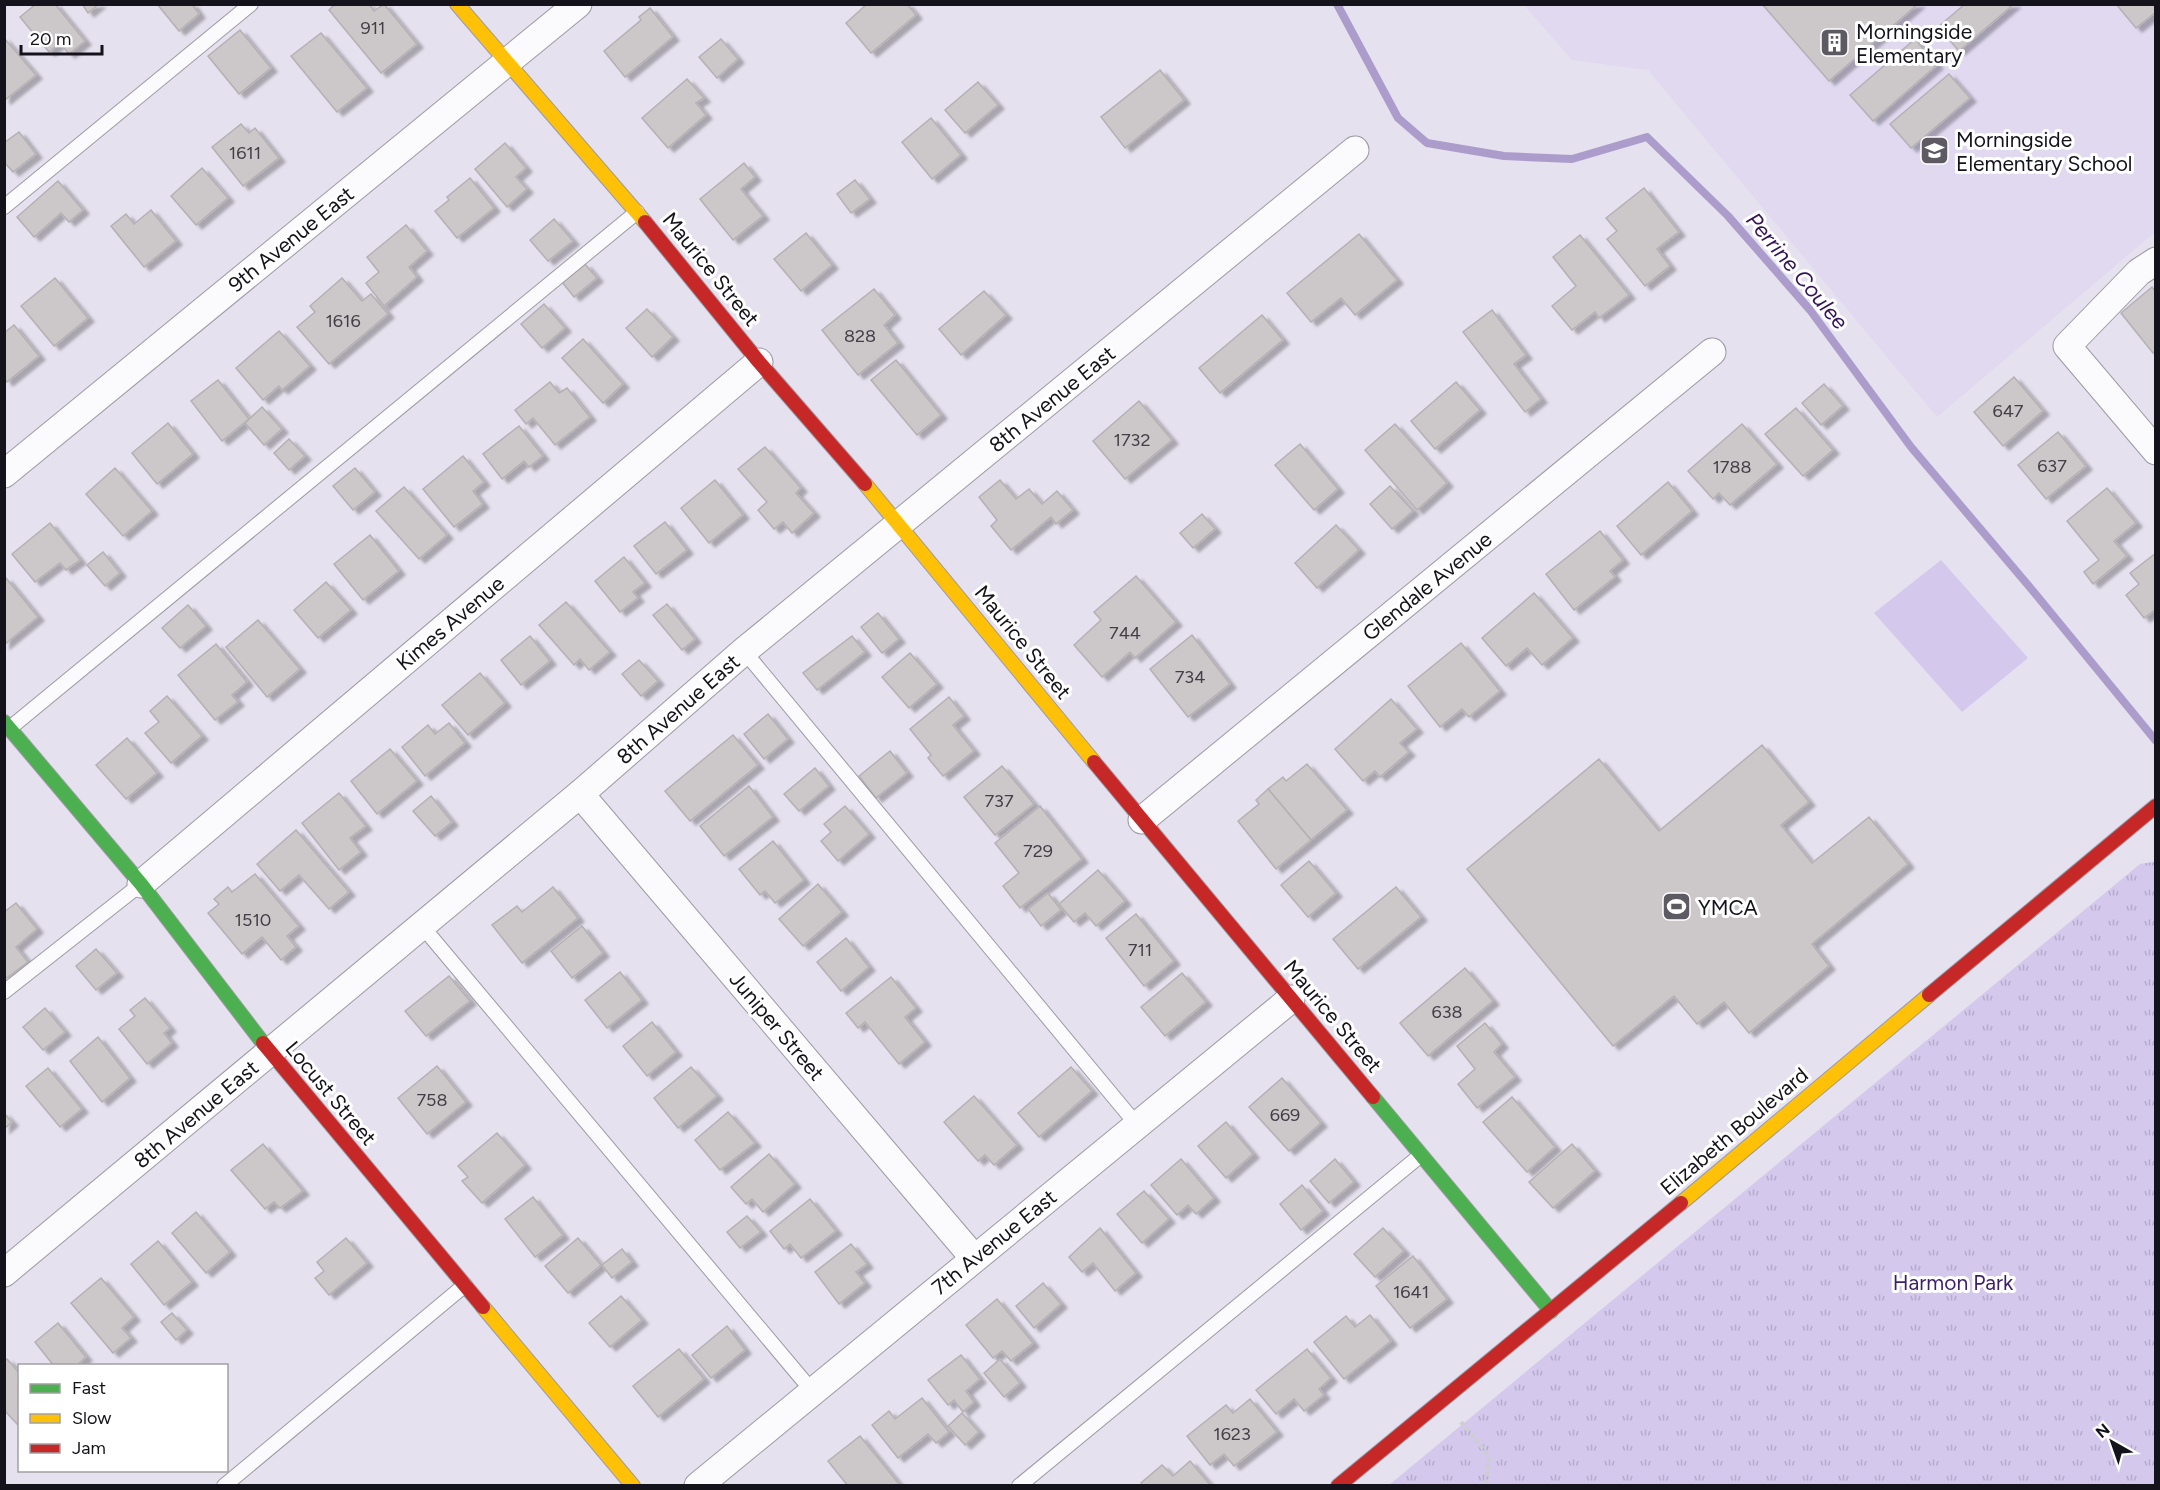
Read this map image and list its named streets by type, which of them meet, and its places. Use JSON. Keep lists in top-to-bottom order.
{
  "streets": {
    "street": [
      "9th Avenue East",
      "Maurice Street",
      "8th Avenue East",
      "Glendale Avenue",
      "Kimes Avenue",
      "Juniper Street",
      "Locust Street",
      "Elizabeth Boulevard",
      "7th Avenue East"
    ]
  },
  "crossings": [
    ["9th Avenue East", "Maurice Street"],
    ["Maurice Street", "8th Avenue East"],
    ["Maurice Street", "Glendale Avenue"],
    ["Maurice Street", "Kimes Avenue"],
    ["Maurice Street", "Elizabeth Boulevard"],
    ["Maurice Street", "7th Avenue East"],
    ["8th Avenue East", "Juniper Street"],
    ["8th Avenue East", "Locust Street"],
    ["Kimes Avenue", "Locust Street"],
    ["Juniper Street", "7th Avenue East"]
  ],
  "water": ["Perrine Coulee"],
  "parks": ["Harmon Park"],
  "places": {
    "building": ["Morningside Elementary"],
    "school or university": ["Morningside Elementary School"],
    "sports": ["YMCA"]
  },
  "house_numbers": [
    "911",
    "1611",
    "1616",
    "828",
    "647",
    "1732",
    "637",
    "1788",
    "744",
    "734",
    "737",
    "729",
    "1510",
    "711",
    "638",
    "758",
    "669",
    "1641",
    "1623"
  ],
  "legend": ["Fast", "Slow", "Jam"],
  "scale_bar": "20 m",
  "north": "top left"
}
